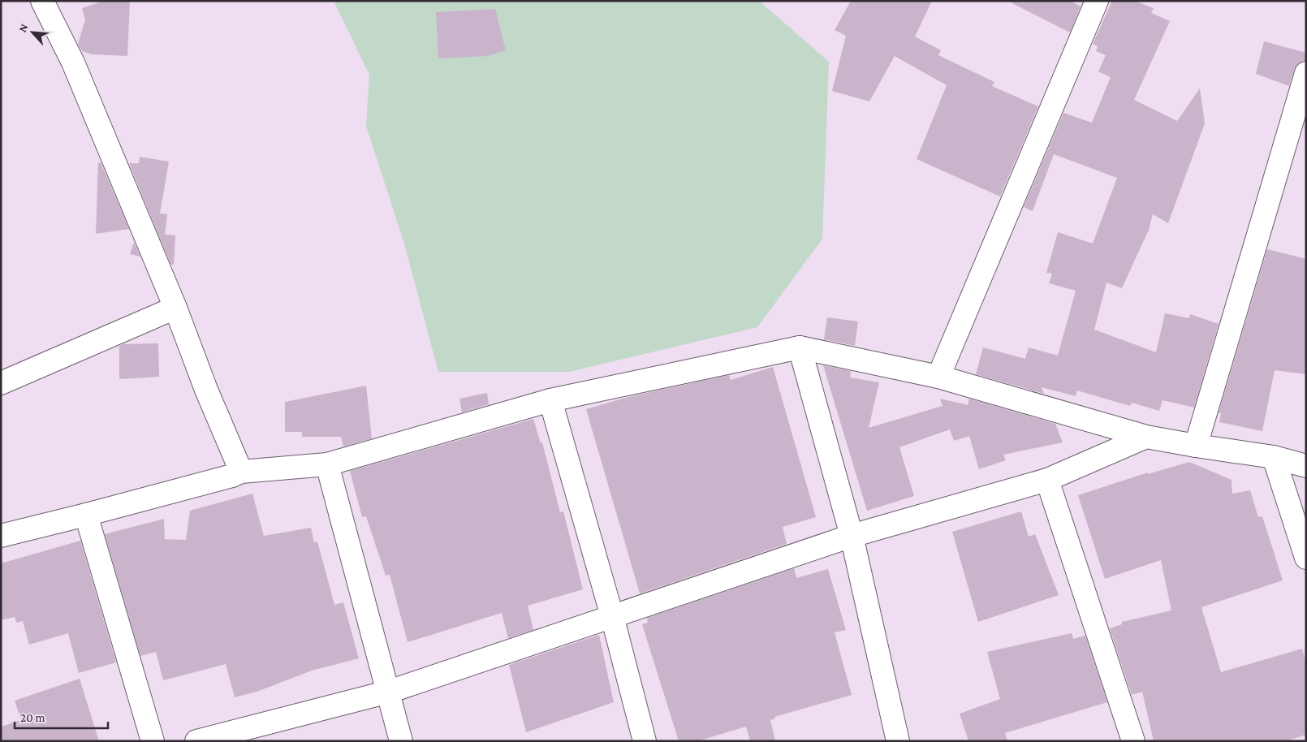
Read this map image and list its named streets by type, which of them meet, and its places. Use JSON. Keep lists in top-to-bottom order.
{
  "scale_bar": "20 m",
  "north": "top left"
}
